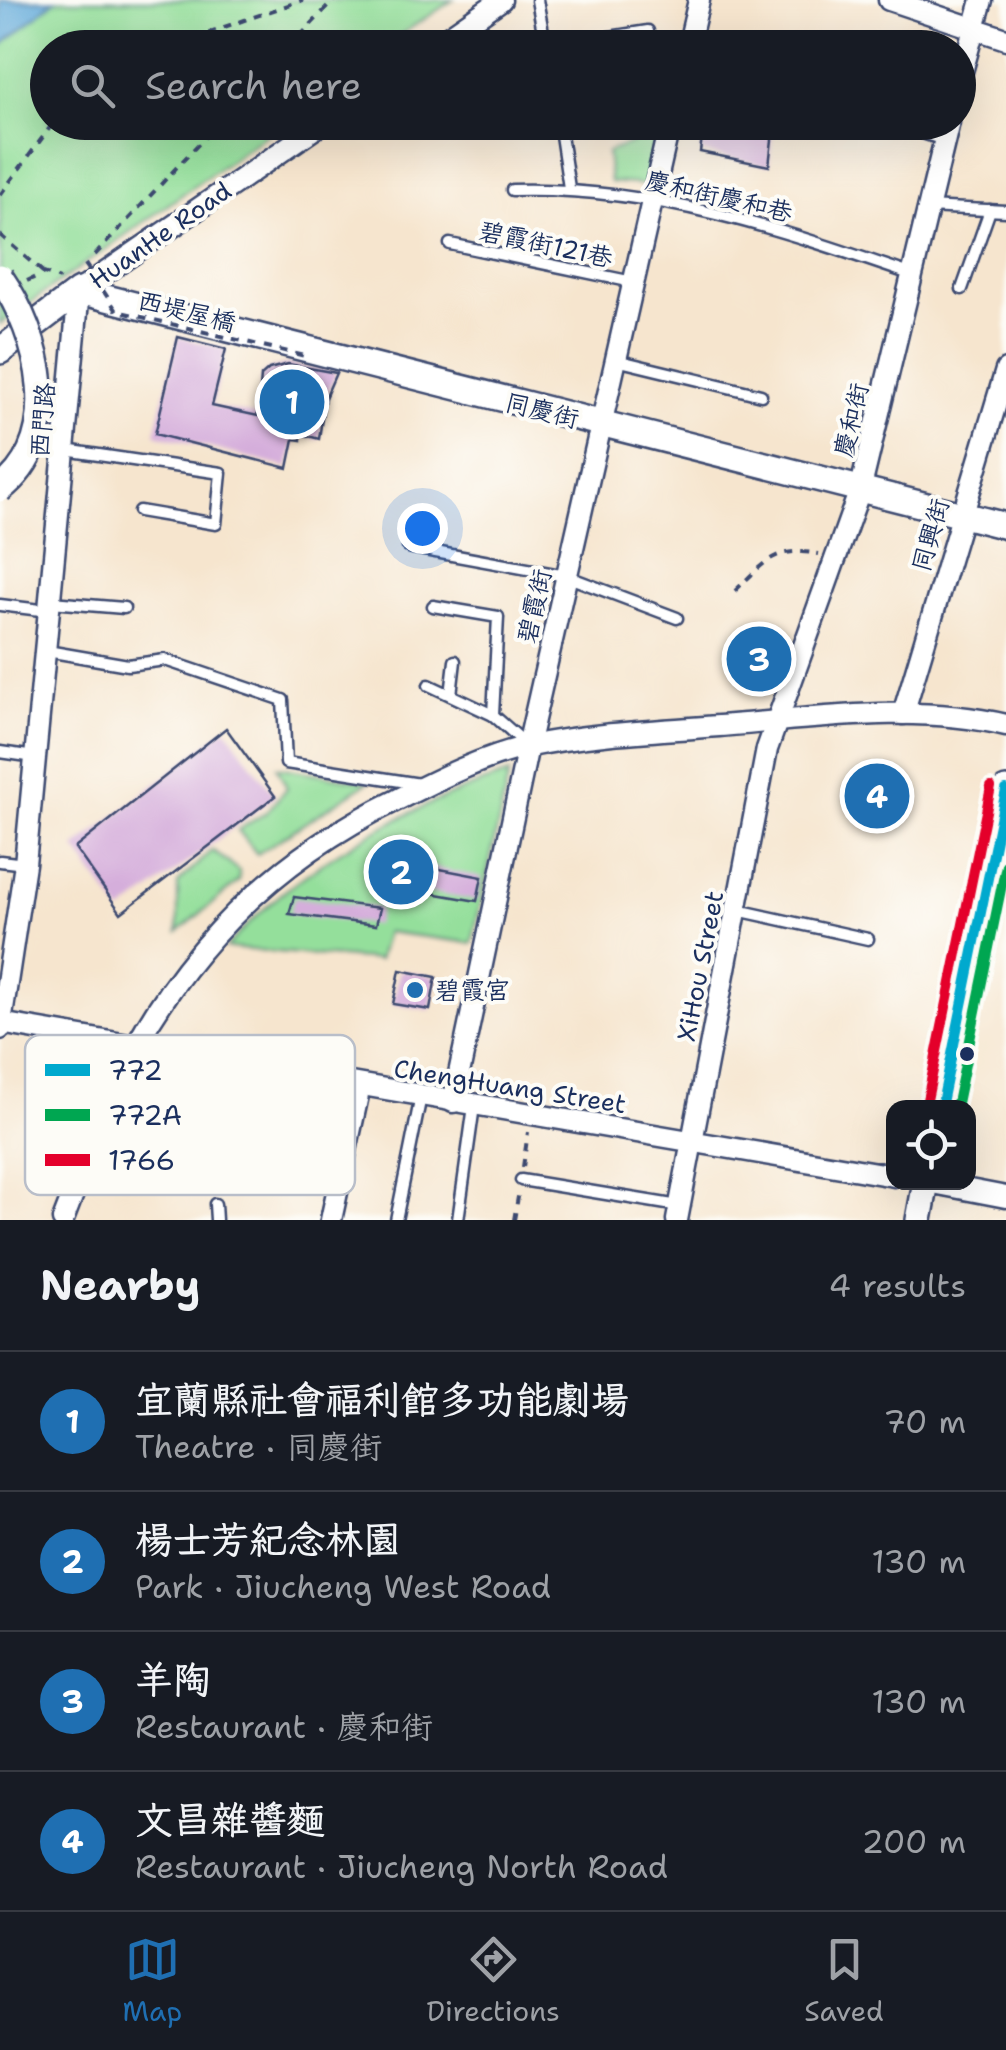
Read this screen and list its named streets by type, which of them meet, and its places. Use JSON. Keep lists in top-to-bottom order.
{
  "streets": {
    "street": [
      "HuanHe Road",
      "同慶街",
      "西門路",
      "慶和街",
      "同興街",
      "碧霞街",
      "XiHou Street",
      "ChengHuang Street"
    ],
    "lane": ["慶和街慶和巷", "碧霞街121巷"],
    "path": ["西堤屋橋"]
  },
  "crossings": [
    ["慶和街慶和巷", "慶和街"],
    ["慶和街慶和巷", "碧霞街"],
    ["HuanHe Road", "同慶街"],
    ["HuanHe Road", "西門路"],
    ["碧霞街121巷", "碧霞街"],
    ["同慶街", "西門路"],
    ["同慶街", "慶和街"],
    ["同慶街", "同興街"],
    ["同慶街", "碧霞街"],
    ["西門路", "ChengHuang Street"],
    ["慶和街", "XiHou Street"],
    ["碧霞街", "ChengHuang Street"],
    ["XiHou Street", "ChengHuang Street"]
  ],
  "places": ["碧霞宮"],
  "lines": ["transit line 1766", "transit line 772", "transit line 772A"],
  "legend": ["772", "772A", "1766"],
  "page": {
    "search": "Search here",
    "pins": [
      "1",
      "3",
      "4",
      "2"
    ],
    "heading": ["Nearby", "4 results"],
    "list": [
      {
        "mark": "1",
        "name": "宜蘭縣社會福利館多功能劇場",
        "note": "Theatre · 同慶街",
        "value": "70 m"
      },
      {
        "mark": "2",
        "name": "楊士芳紀念林園",
        "note": "Park · Jiucheng West Road",
        "value": "130 m"
      },
      {
        "mark": "3",
        "name": "羊陶",
        "note": "Restaurant · 慶和街",
        "value": "130 m"
      },
      {
        "mark": "4",
        "name": "文昌雜醬麵",
        "note": "Restaurant · Jiucheng North Road",
        "value": "200 m"
      }
    ],
    "nav": ["Map", "Directions", "Saved"]
  }
}
